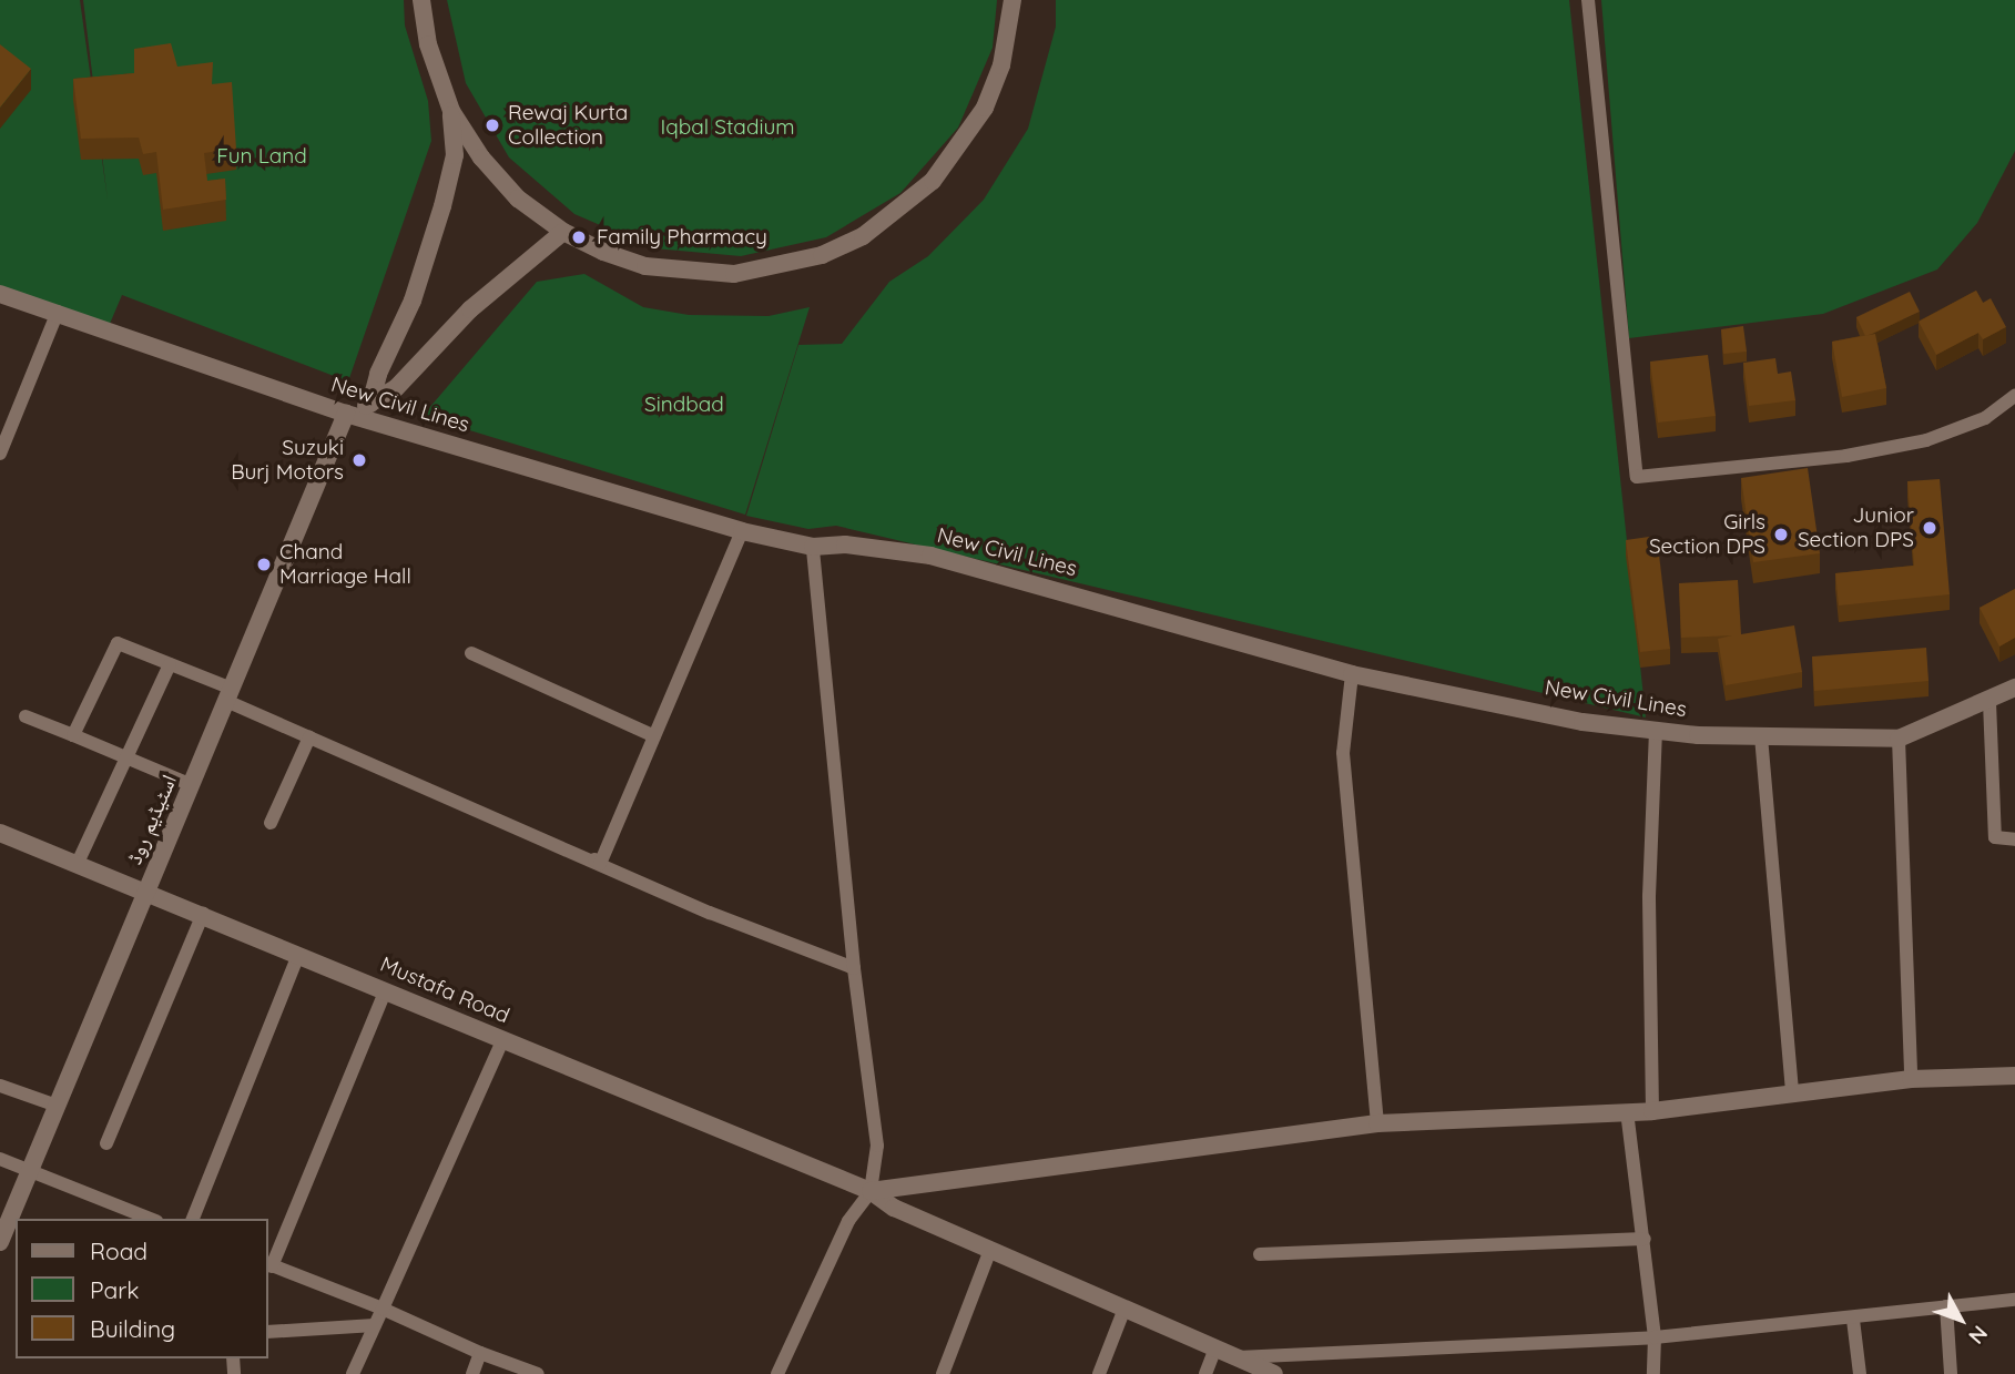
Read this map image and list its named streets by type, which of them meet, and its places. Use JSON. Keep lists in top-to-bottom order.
{
  "streets": {
    "street": ["New Civil Lines", "اسٹیڈیم روڈ", "Mustafa Road"]
  },
  "crossings": [
    ["New Civil Lines", "اسٹیڈیم روڈ"],
    ["اسٹیڈیم روڈ", "Mustafa Road"]
  ],
  "parks": ["Iqbal Stadium", "Fun Land", "Sindbad"],
  "places": [
    "Rewaj Kurta Collection",
    "Family Pharmacy",
    "Suzuki Burj Motors",
    "Junior Section DPS",
    "Girls Section DPS",
    "Chand Marriage Hall"
  ],
  "legend": ["Road", "Park", "Building"],
  "north": "bottom right"
}
